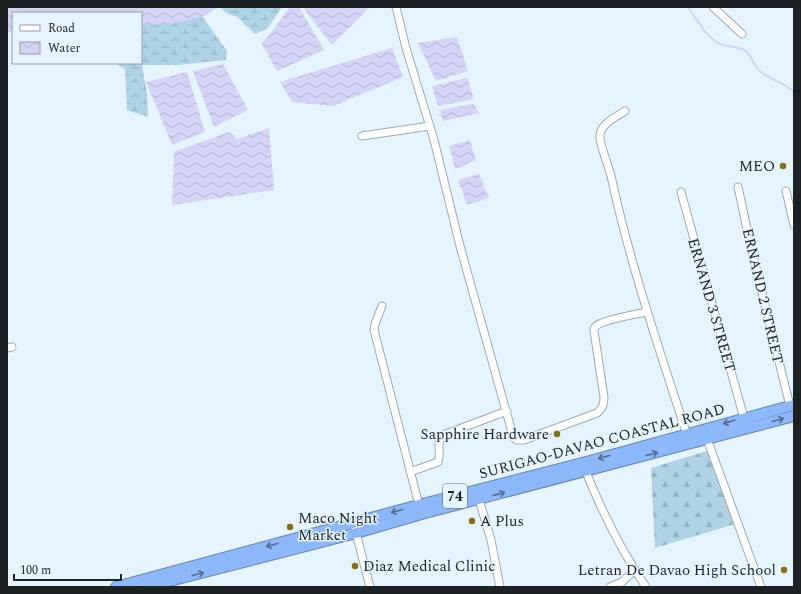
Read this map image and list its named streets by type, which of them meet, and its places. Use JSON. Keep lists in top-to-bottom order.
{
  "streets": {
    "highway": ["SURIGAO-DAVAO COASTAL ROAD", "74"],
    "street": ["ERNAND 2 STREET", "ERNAND 3 STREET"]
  },
  "crossings": [
    ["ERNAND 2 STREET", "SURIGAO-DAVAO COASTAL ROAD"],
    ["ERNAND 3 STREET", "SURIGAO-DAVAO COASTAL ROAD"]
  ],
  "places": [
    "MEO",
    "Sapphire Hardware",
    "A Plus",
    "Maco Night Market",
    "Diaz Medical Clinic",
    "Letran De Davao High School"
  ],
  "legend": ["Road", "Water"],
  "scale_bar": "100 m"
}
